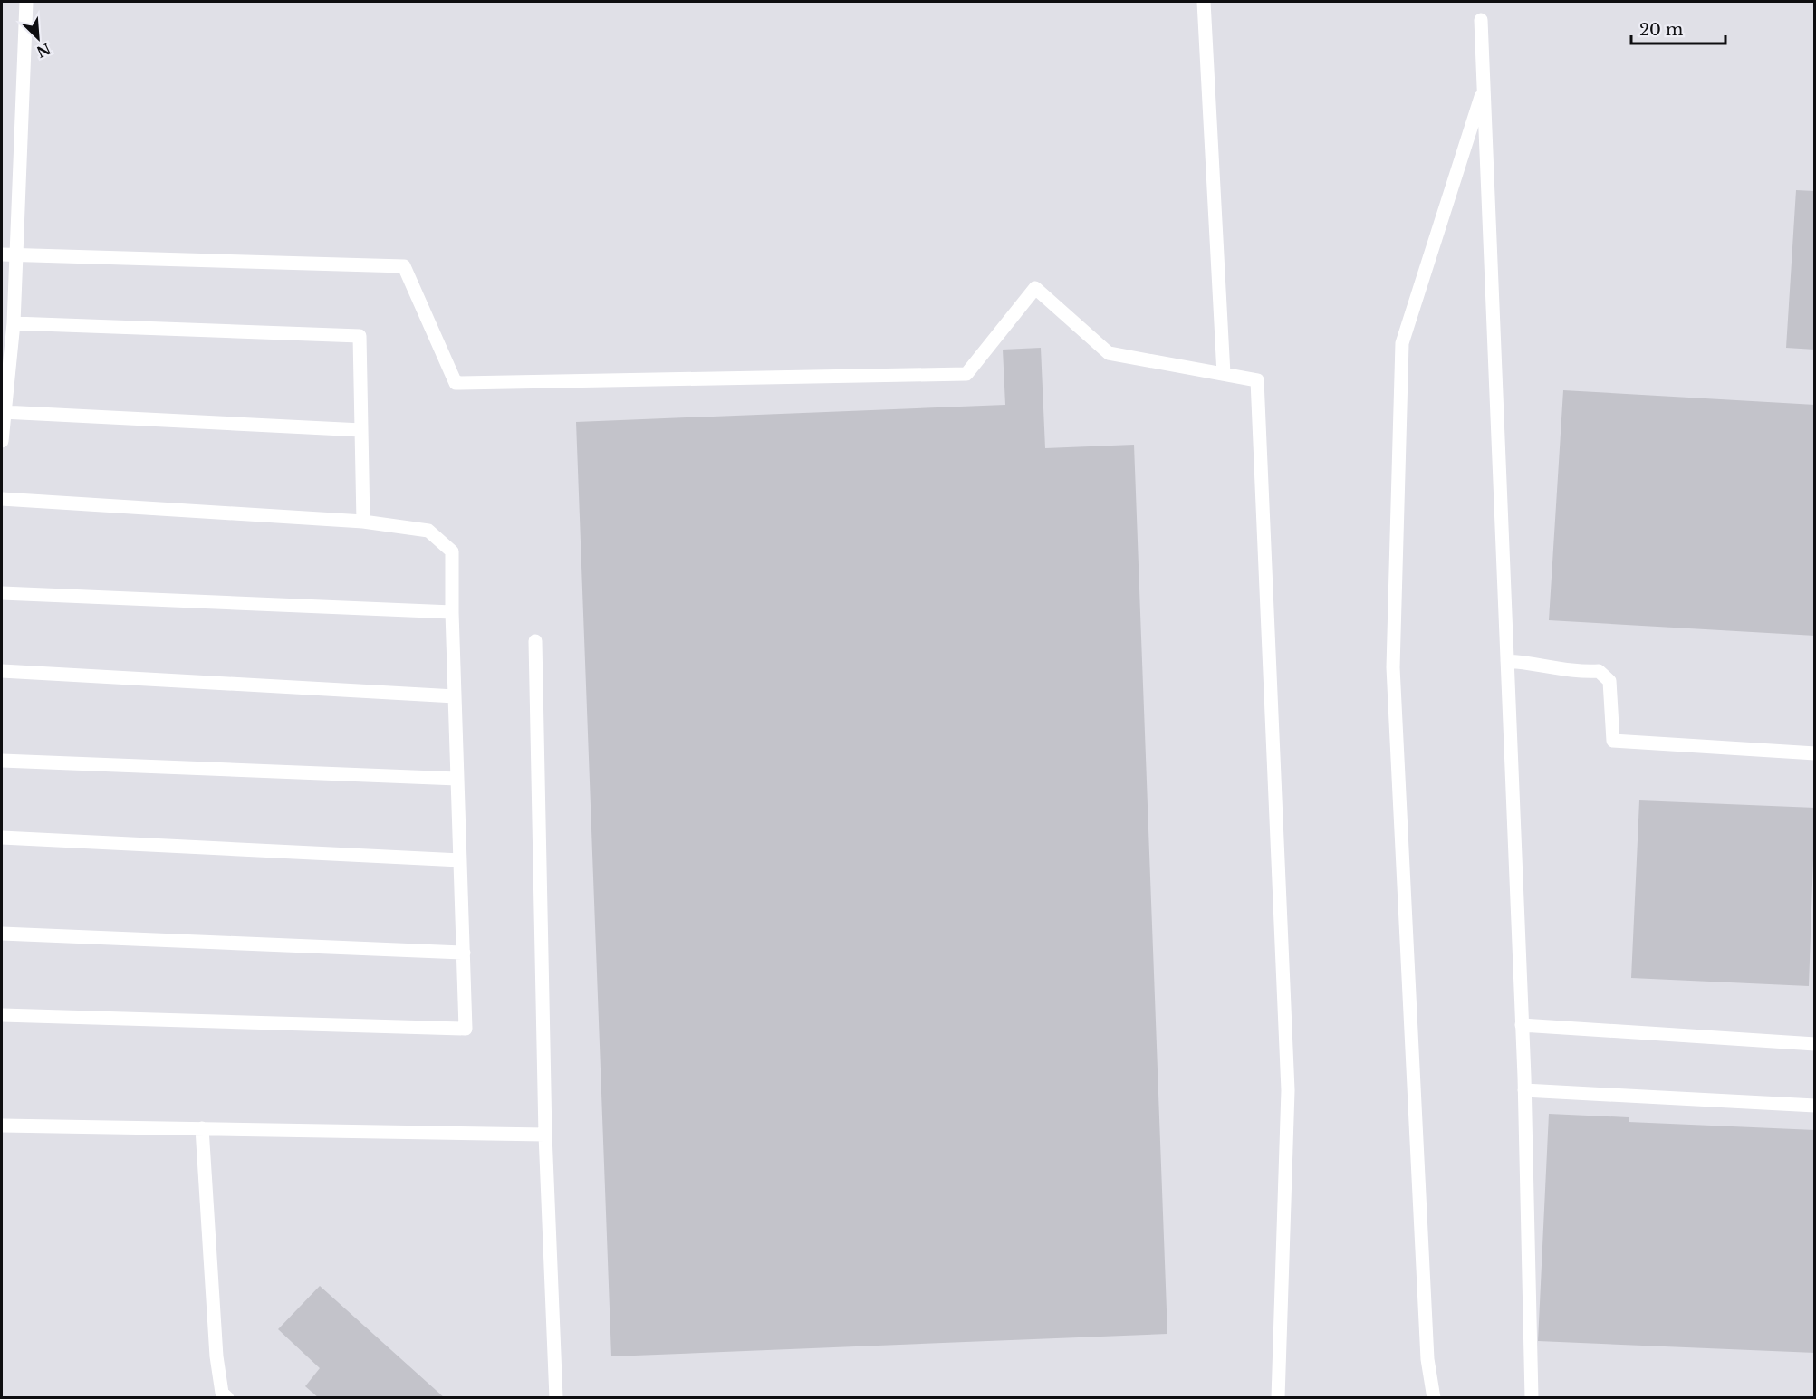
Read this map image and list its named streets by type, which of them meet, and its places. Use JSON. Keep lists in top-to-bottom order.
{
  "scale_bar": "20 m",
  "north": "bottom right"
}
